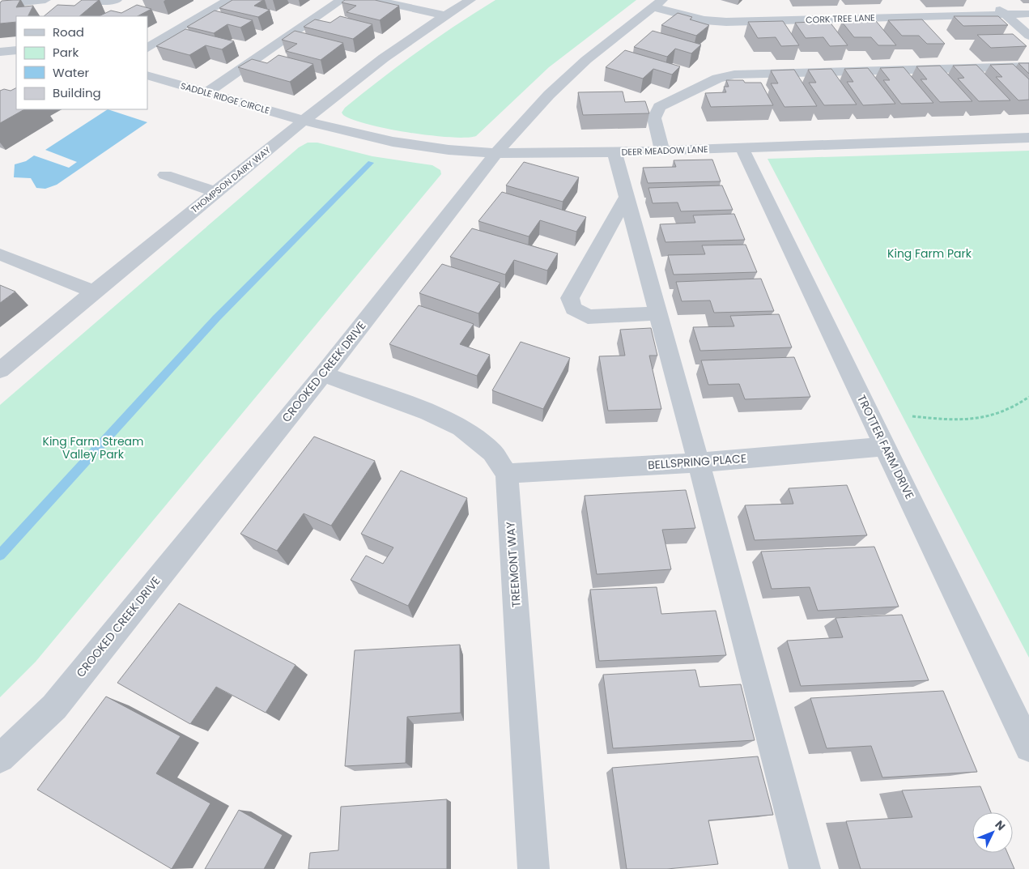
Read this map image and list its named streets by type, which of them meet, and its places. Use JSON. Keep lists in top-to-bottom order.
{
  "streets": {
    "street": [
      "CORK TREE LANE",
      "SADDLE RIDGE CIRCLE",
      "DEER MEADOW LANE",
      "THOMPSON DAIRY WAY",
      "CROOKED CREEK DRIVE",
      "TROTTER FARM DRIVE",
      "BELLSPRING PLACE",
      "TREEMONT WAY"
    ]
  },
  "crossings": [
    ["CORK TREE LANE", "CROOKED CREEK DRIVE"],
    ["SADDLE RIDGE CIRCLE", "DEER MEADOW LANE"],
    ["SADDLE RIDGE CIRCLE", "THOMPSON DAIRY WAY"],
    ["DEER MEADOW LANE", "THOMPSON DAIRY WAY"],
    ["DEER MEADOW LANE", "CROOKED CREEK DRIVE"],
    ["DEER MEADOW LANE", "TROTTER FARM DRIVE"],
    ["TROTTER FARM DRIVE", "BELLSPRING PLACE"],
    ["BELLSPRING PLACE", "TREEMONT WAY"]
  ],
  "parks": ["King Farm Park", "King Farm Stream Valley Park"],
  "legend": [
    "Road",
    "Park",
    "Water",
    "Building"
  ],
  "north": "top right"
}
